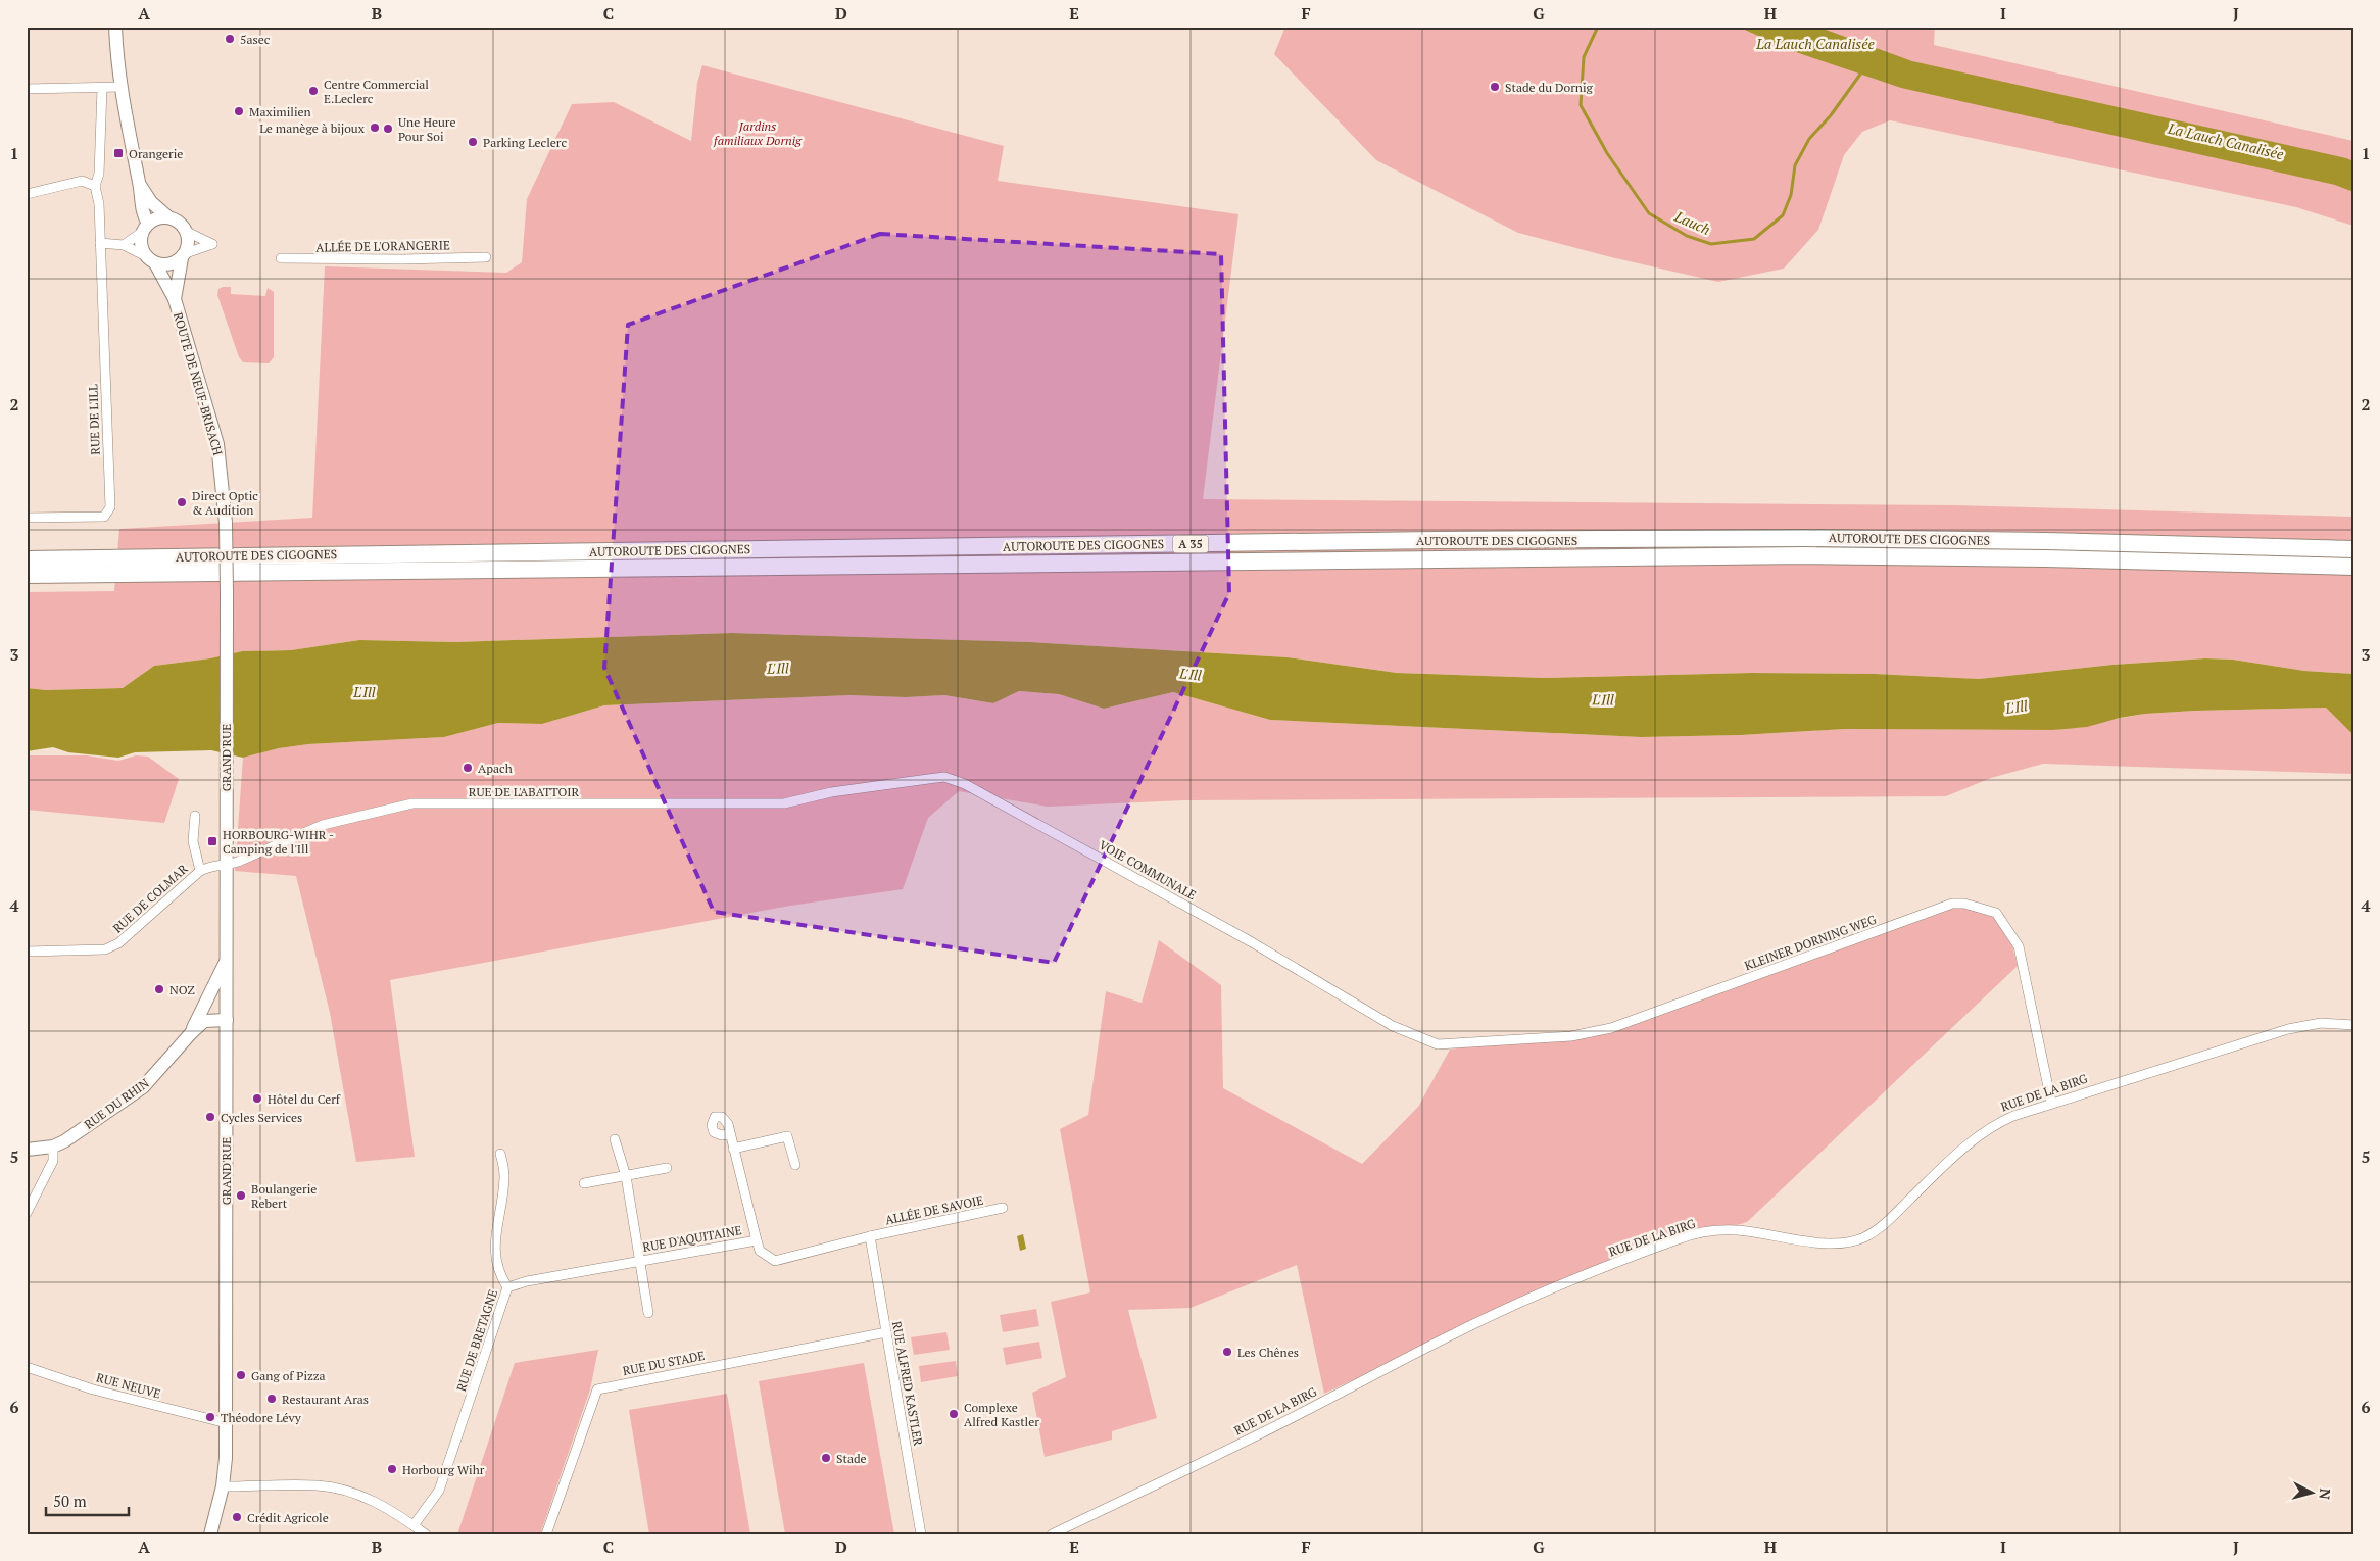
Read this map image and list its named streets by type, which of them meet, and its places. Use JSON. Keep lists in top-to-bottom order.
{
  "streets": {
    "highway": ["AUTOROUTE DES CIGOGNES", "A 35"],
    "main road": ["ROUTE DE NEUF-BRISACH", "GRAND'RUE", "RUE DU RHIN"],
    "street": [
      "ALLÉE DE L'ORANGERIE",
      "RUE DE L'ILL",
      "RUE DE L'ABATTOIR",
      "VOIE COMMUNALE",
      "RUE DE COLMAR",
      "KLEINER DORNING WEG",
      "RUE DE LA BIRG",
      "ALLÉE DE SAVOIE",
      "RUE D'AQUITAINE",
      "RUE DE BRETAGNE",
      "RUE DU STADE",
      "RUE ALFRED KASTLER",
      "RUE NEUVE"
    ]
  },
  "crossings": [
    ["ROUTE DE NEUF-BRISACH", "GRAND'RUE"],
    ["GRAND'RUE", "RUE DE L'ABATTOIR"],
    ["GRAND'RUE", "RUE DE COLMAR"],
    ["GRAND'RUE", "RUE DU RHIN"],
    ["GRAND'RUE", "RUE NEUVE"],
    ["RUE DE L'ABATTOIR", "VOIE COMMUNALE"],
    ["RUE DE L'ABATTOIR", "RUE DE COLMAR"],
    ["VOIE COMMUNALE", "KLEINER DORNING WEG"],
    ["KLEINER DORNING WEG", "RUE DE LA BIRG"],
    ["ALLÉE DE SAVOIE", "RUE D'AQUITAINE"],
    ["ALLÉE DE SAVOIE", "RUE ALFRED KASTLER"],
    ["RUE D'AQUITAINE", "RUE DE BRETAGNE"],
    ["RUE D'AQUITAINE", "RUE ALFRED KASTLER"],
    ["RUE DU STADE", "RUE ALFRED KASTLER"]
  ],
  "water": ["La Lauch Canalisée", "Lauch", "L'Ill"],
  "parks": ["Jardins familiaux Dornig"],
  "places": {
    "other": [
      "5asec",
      "Stade du Dornig",
      "Centre Commercial E.Leclerc",
      "Maximilien",
      "Le manège à bijoux",
      "Une Heure Pour Soi",
      "Parking Leclerc",
      "Direct Optic & Audition",
      "Apach",
      "NOZ",
      "Hôtel du Cerf",
      "Cycles Services",
      "Boulangerie Rebert",
      "Les Chênes",
      "Gang of Pizza",
      "Restaurant Aras",
      "Complexe Alfred Kastler",
      "Théodore Lévy",
      "Stade",
      "Horbourg Wihr",
      "Crédit Agricole"
    ],
    "transit": ["Orangerie", "HORBOURG-WIHR - Camping de l'Ill"]
  },
  "scale_bar": "50 m",
  "north": "right",
  "grid": {
    "columns": [
      "A",
      "B",
      "C",
      "D",
      "E",
      "F",
      "G",
      "H",
      "I",
      "J"
    ],
    "rows": [
      "1",
      "2",
      "3",
      "4",
      "5",
      "6"
    ]
  }
}
